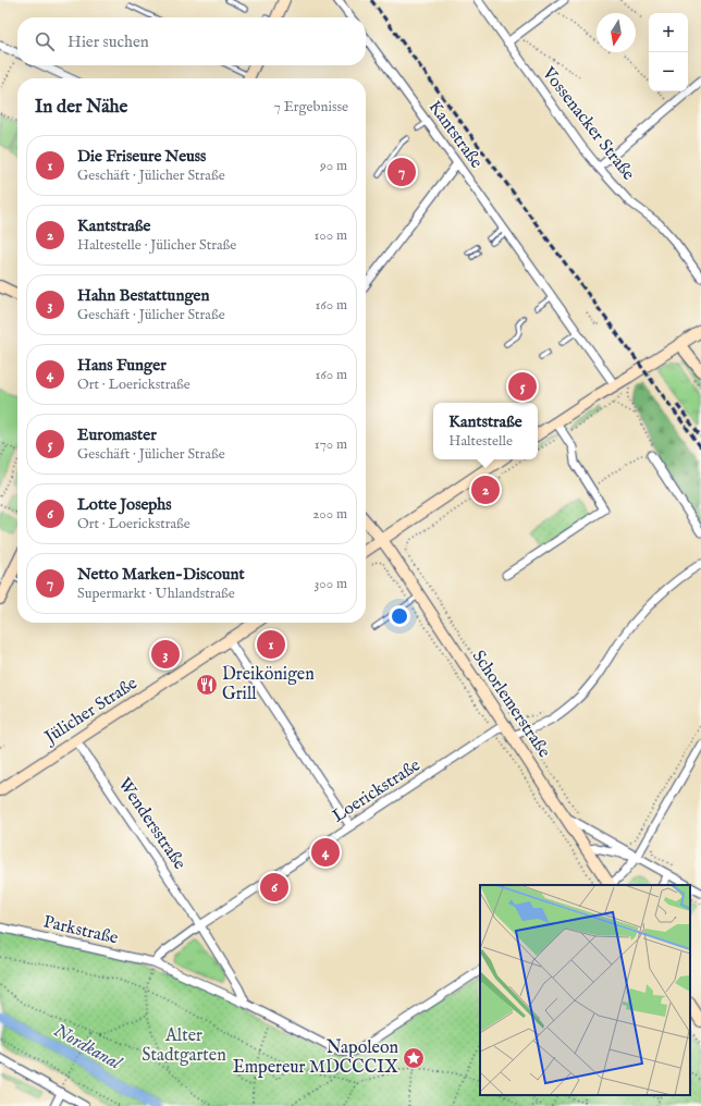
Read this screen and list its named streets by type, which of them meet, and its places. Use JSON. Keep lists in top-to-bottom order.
{
  "streets": {
    "main road": ["Schorlemerstraße", "Jülicher Straße"],
    "street": [
      "Vossenacker Straße",
      "Kantstraße",
      "Loerickstraße",
      "Wendersstraße",
      "Parkstraße"
    ]
  },
  "crossings": [
    ["Schorlemerstraße", "Loerickstraße"],
    ["Jülicher Straße", "Wendersstraße"],
    ["Loerickstraße", "Wendersstraße"],
    ["Loerickstraße", "Parkstraße"],
    ["Wendersstraße", "Parkstraße"]
  ],
  "water": ["Nordkanal"],
  "parks": ["Alter Stadtgarten"],
  "places": {
    "restaurant": ["Dreikönigen Grill"],
    "place": ["Napoleon Empereur MDCCCIX"]
  },
  "north": "bottom",
  "page": {
    "map_buttons": ["+", "−"],
    "search": "Hier suchen",
    "heading": ["In der Nähe", "7 Ergebnisse"],
    "list": [
      {
        "mark": "1",
        "name": "Die Friseure Neuss",
        "note": "Geschäft · Jülicher Straße",
        "value": "90 m"
      },
      {
        "mark": "2",
        "name": "Kantstraße",
        "note": "Haltestelle · Jülicher Straße",
        "value": "100 m"
      },
      {
        "mark": "3",
        "name": "Hahn Bestattungen",
        "note": "Geschäft · Jülicher Straße",
        "value": "160 m"
      },
      {
        "mark": "4",
        "name": "Hans Funger",
        "note": "Ort · Loerickstraße",
        "value": "160 m"
      },
      {
        "mark": "5",
        "name": "Euromaster",
        "note": "Geschäft · Jülicher Straße",
        "value": "170 m"
      },
      {
        "mark": "6",
        "name": "Lotte Josephs",
        "note": "Ort · Loerickstraße",
        "value": "200 m"
      },
      {
        "mark": "7",
        "name": "Netto Marken-Discount",
        "note": "Supermarkt · Uhlandstraße",
        "value": "300 m"
      }
    ],
    "pins": [
      "7",
      "5",
      "2",
      "1",
      "3",
      "4",
      "6"
    ],
    "popup": ["Kantstraße", "Haltestelle"]
  }
}
